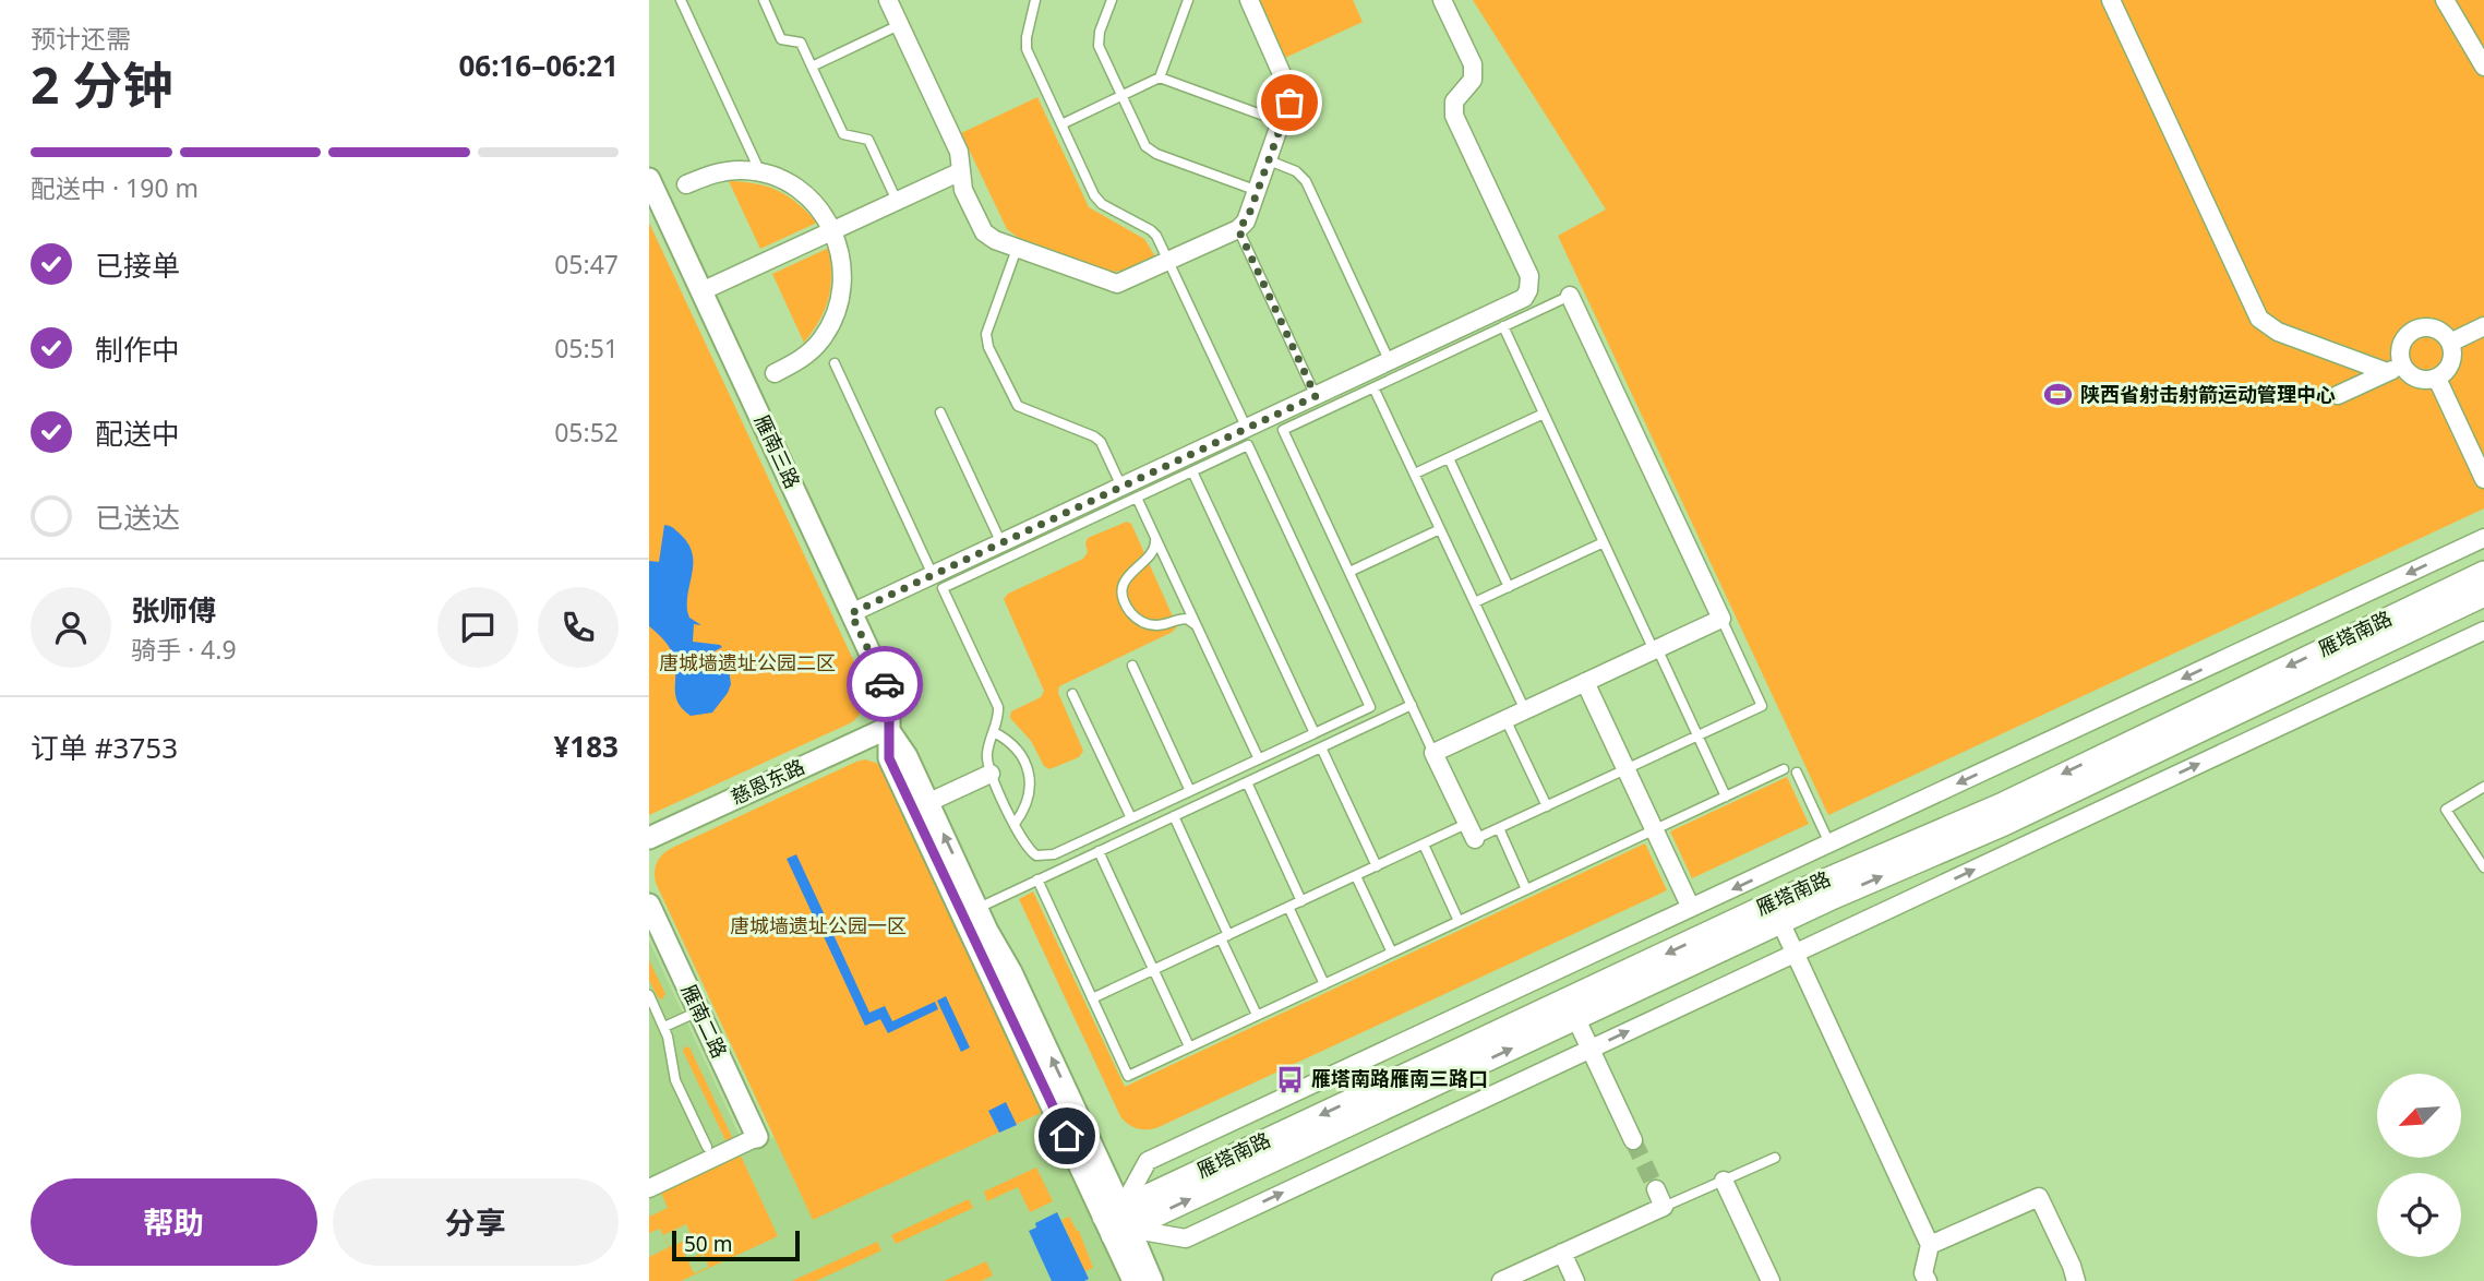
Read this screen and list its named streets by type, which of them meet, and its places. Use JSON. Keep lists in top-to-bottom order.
{
  "streets": {
    "main road": ["雁塔南路"],
    "street": ["雁南三路", "慈恩东路", "雁南二路"]
  },
  "crossings": [
    ["雁南三路", "雁塔南路"],
    ["雁南三路", "慈恩东路"]
  ],
  "parks": ["唐城墙遗址公园二区", "唐城墙遗址公园一区"],
  "places": {
    "sports": ["陕西省射击射箭运动管理中心"],
    "bus stop": ["雁塔南路雁南三路口"]
  },
  "scale_bar": "50 m",
  "north": "bottom left",
  "page": {
    "heading": ["2 分钟", "预计还需", "06:16–06:21"],
    "panel": [
      "张师傅",
      "骑手 · 4.9",
      "订单 #3753",
      "¥183"
    ],
    "bar": "配送中 · 190 m",
    "list": [
      ["已接单", "05:47"],
      ["制作中", "05:51"],
      ["配送中", "05:52"],
      "已送达"
    ],
    "buttons": ["帮助", "分享"],
    "scale": "50 m"
  }
}
